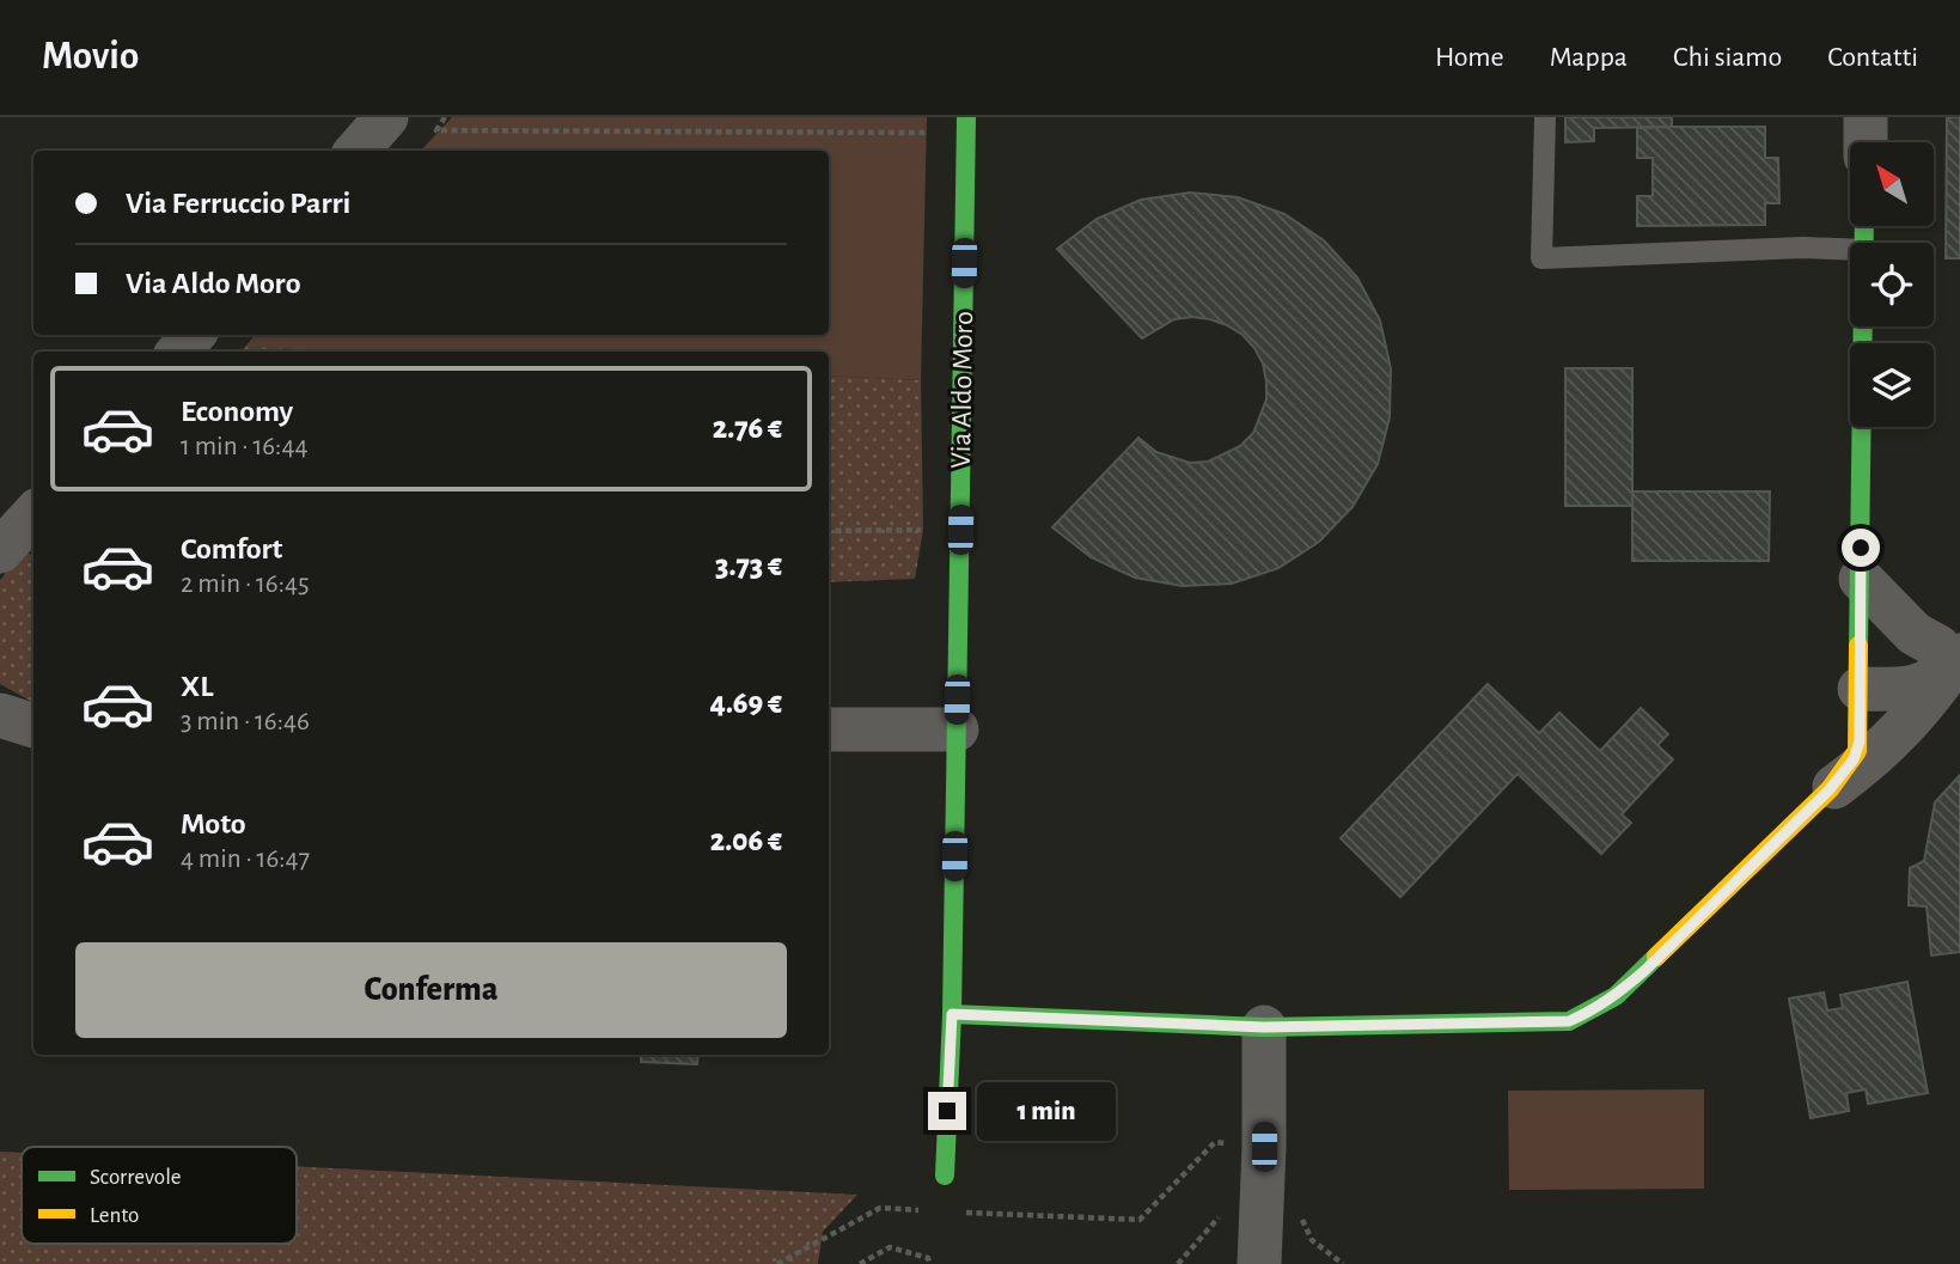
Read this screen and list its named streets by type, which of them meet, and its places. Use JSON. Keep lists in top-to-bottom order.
{
  "streets": {
    "street": ["Via Aldo Moro"]
  },
  "legend": ["Scorrevole", "Lento"],
  "north": "top left",
  "page": {
    "header": "Movio",
    "nav": [
      "Home",
      "Mappa",
      "Chi siamo",
      "Contatti"
    ],
    "banner": ["Via Ferruccio Parri", "Via Aldo Moro"],
    "list": [
      {
        "name": "Economy",
        "note": "1 min · 16:44",
        "value": "2.76 €"
      },
      {
        "name": "Comfort",
        "note": "2 min · 16:45",
        "value": "3.73 €"
      },
      {
        "name": "XL",
        "note": "3 min · 16:46",
        "value": "4.69 €"
      },
      {
        "name": "Moto",
        "note": "4 min · 16:47",
        "value": "2.06 €"
      }
    ],
    "buttons": "Conferma",
    "bubble": "1 min"
  }
}
